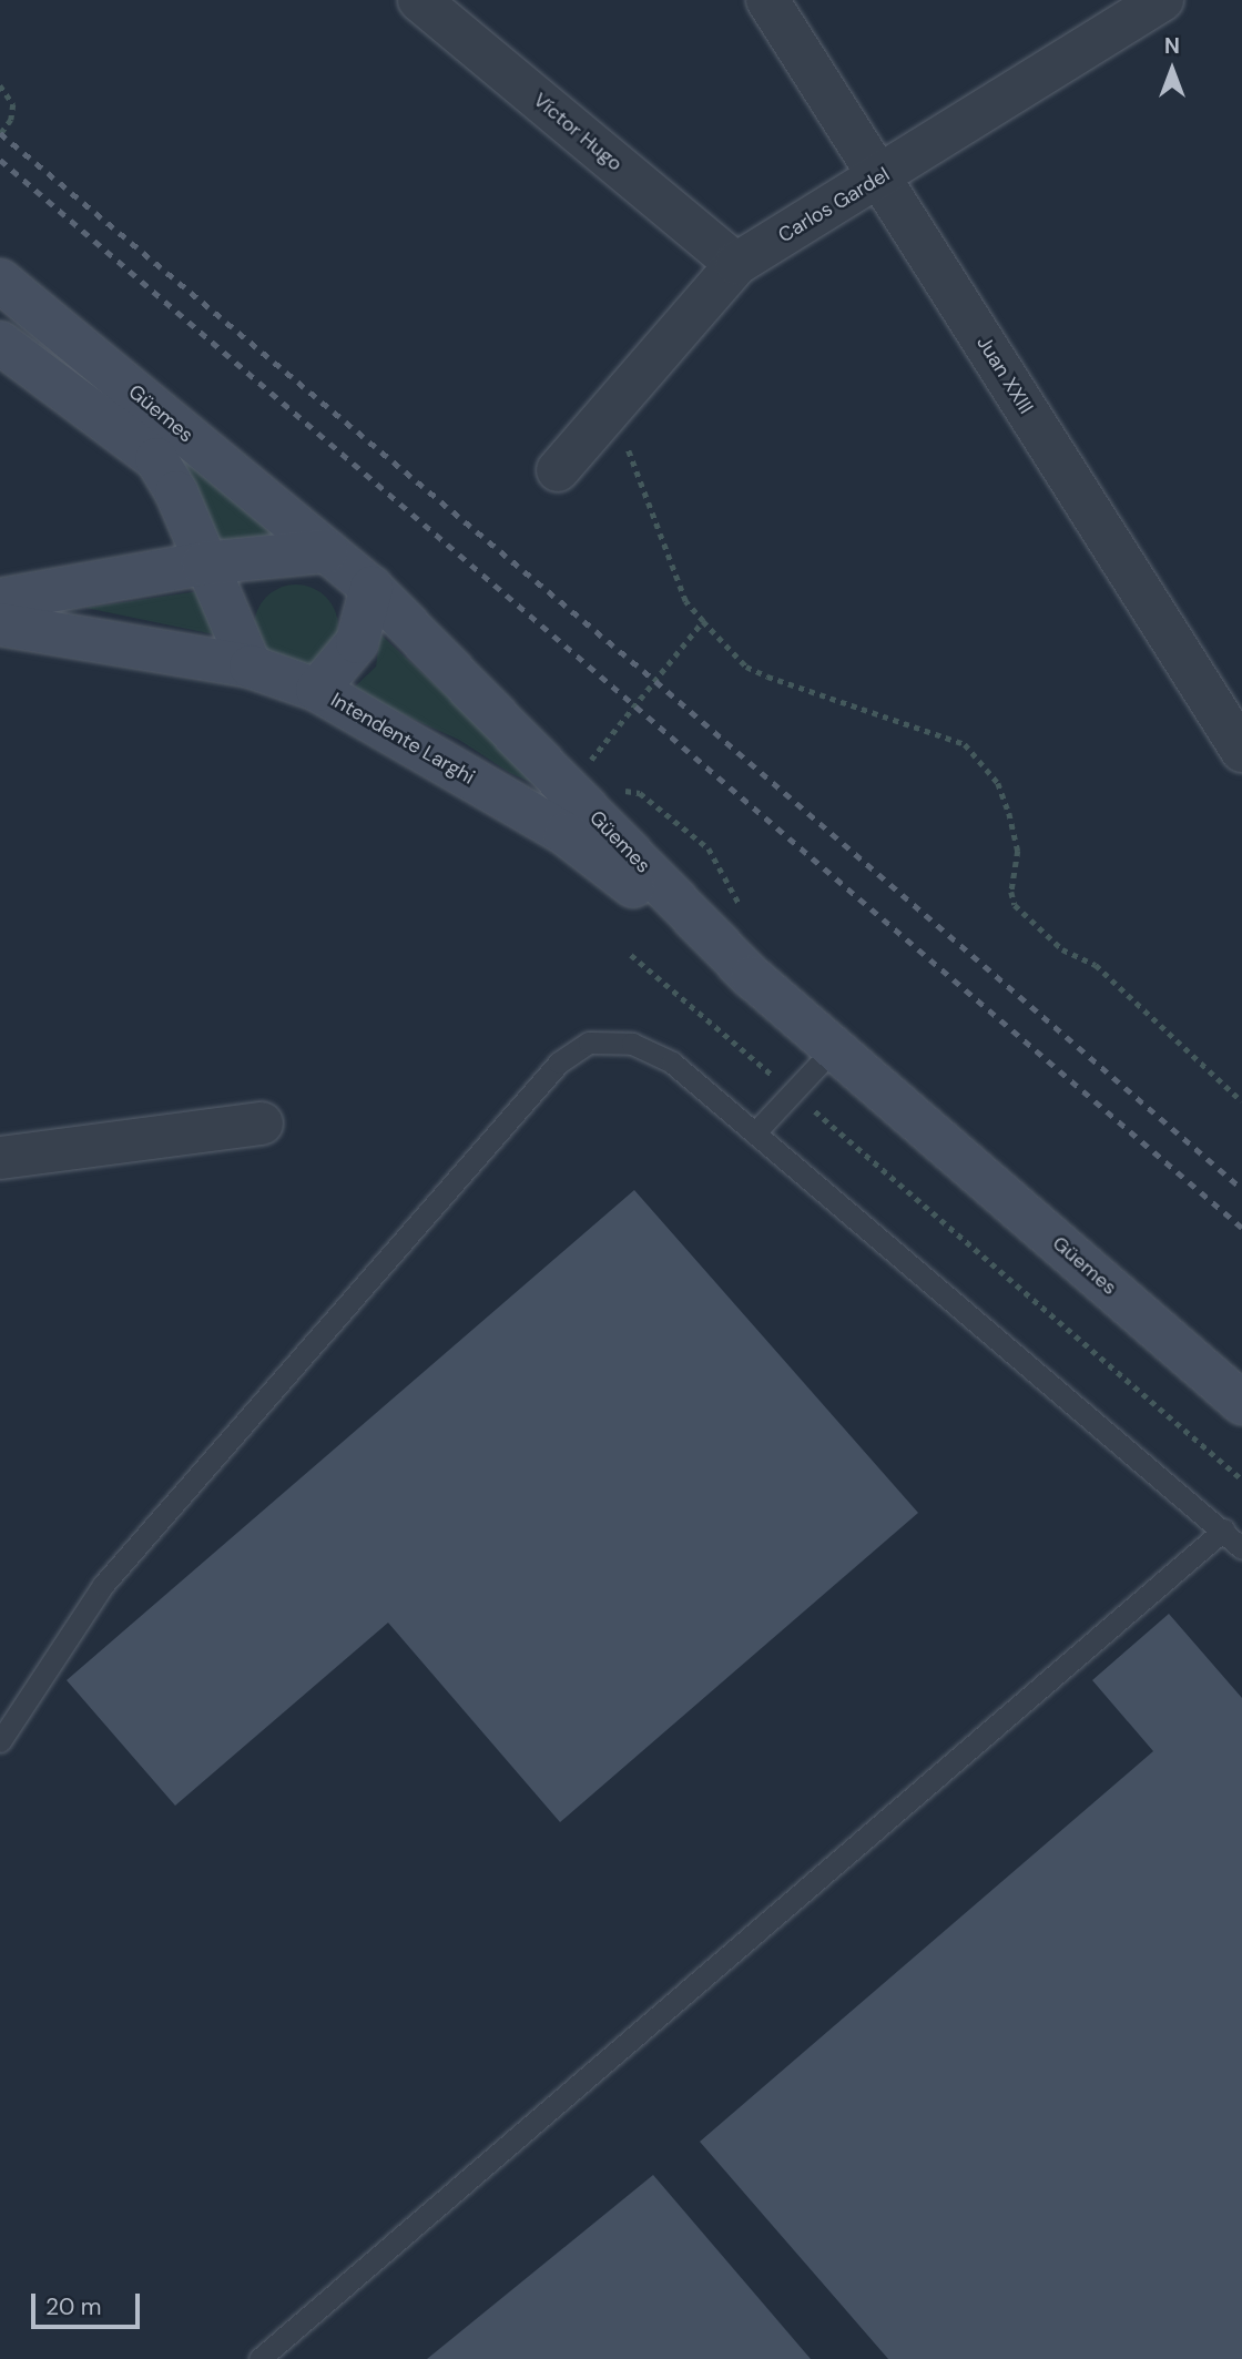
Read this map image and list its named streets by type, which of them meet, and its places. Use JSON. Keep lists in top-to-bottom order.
{
  "streets": {
    "main road": ["Güemes", "Intendente Larghi"],
    "street": ["Víctor Hugo", "Carlos Gardel", "Juan XXIII"]
  },
  "crossings": [
    ["Víctor Hugo", "Carlos Gardel"],
    ["Carlos Gardel", "Juan XXIII"],
    ["Güemes", "Intendente Larghi"]
  ],
  "scale_bar": "20 m",
  "north": "top"
}
